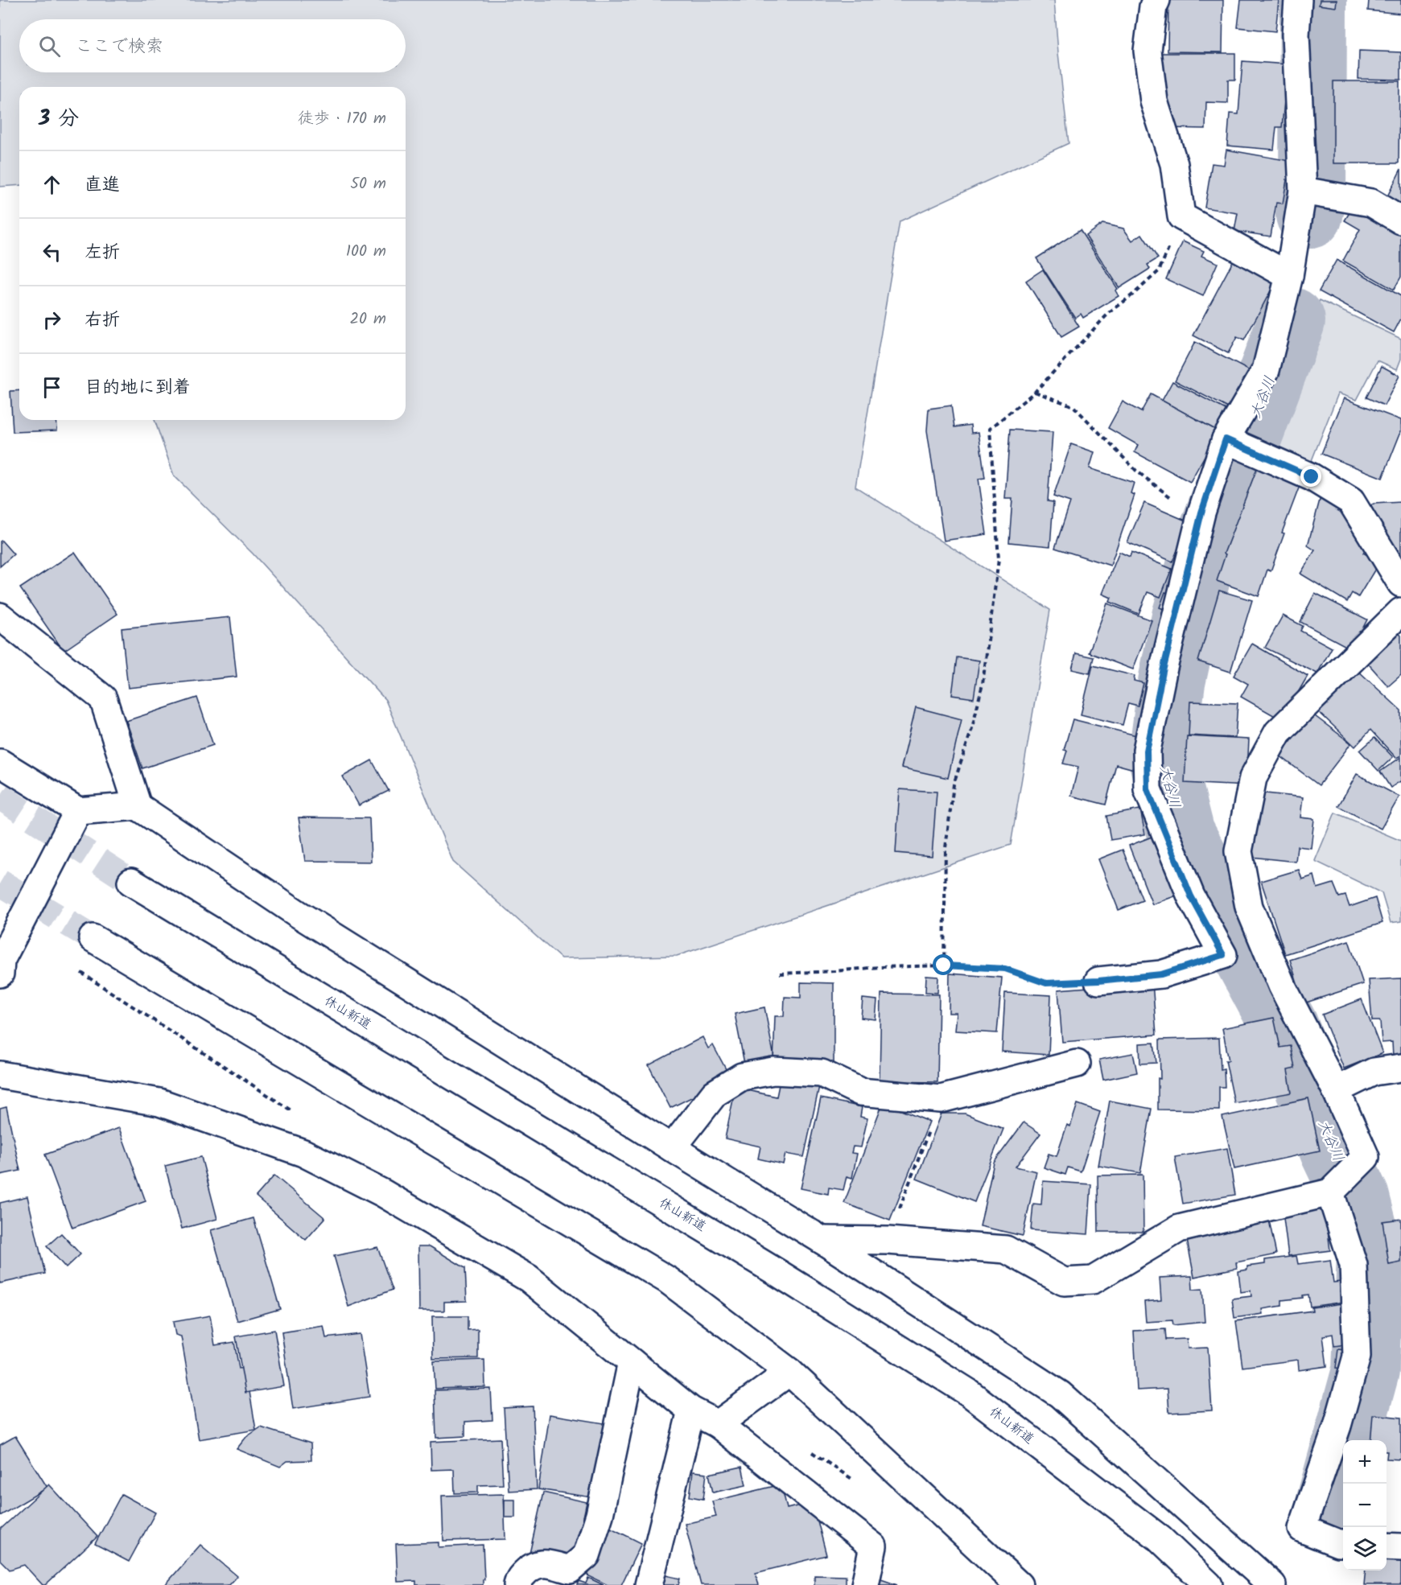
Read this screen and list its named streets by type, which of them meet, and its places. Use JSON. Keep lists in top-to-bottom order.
{
  "streets": {
    "main road": ["休山新道"]
  },
  "water": ["大谷川"],
  "page": {
    "search": "ここで検索",
    "heading": ["3 分", "徒歩 · 170 m"],
    "list": [
      ["直進", "50 m"],
      ["左折", "100 m"],
      ["右折", "20 m"],
      "目的地に到着"
    ],
    "map_buttons": ["+", "−"]
  }
}
